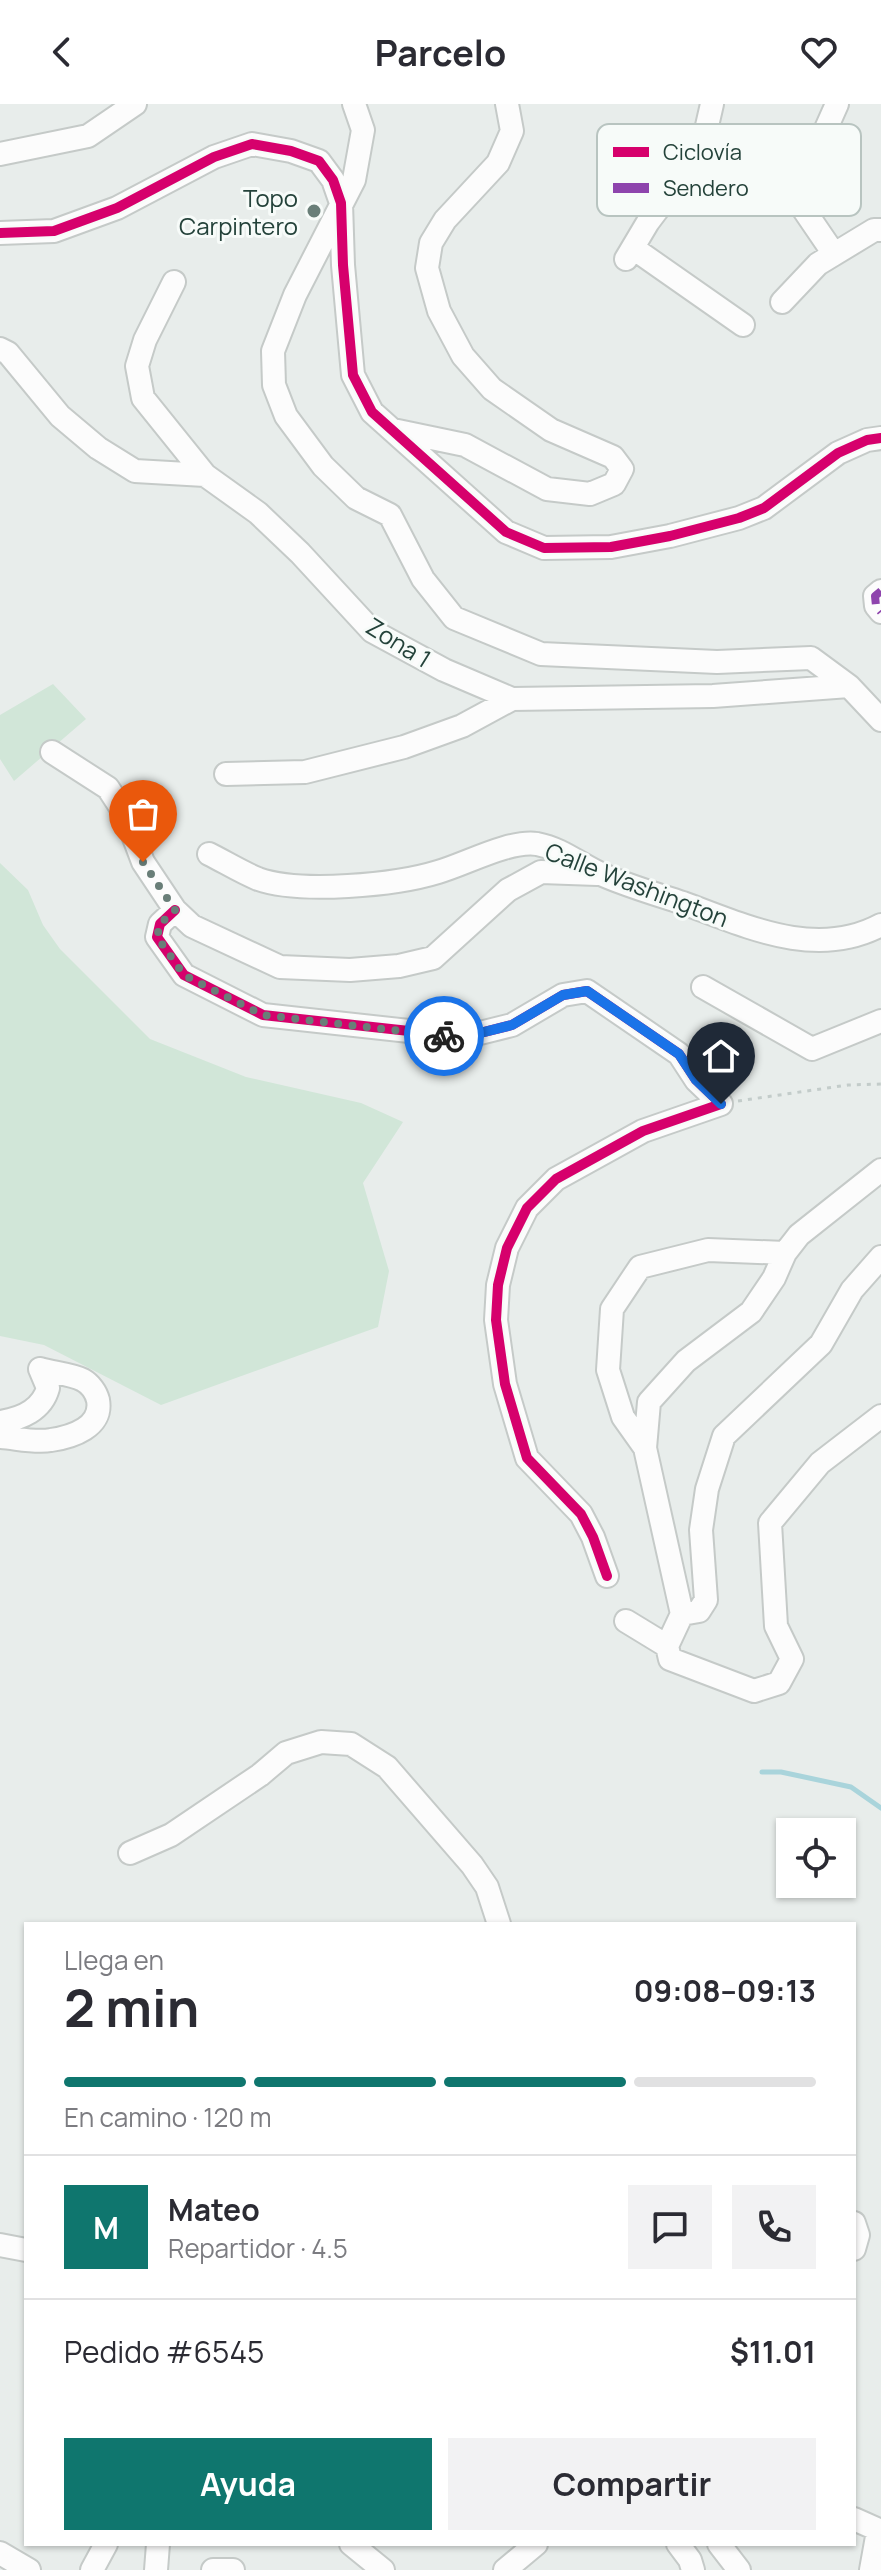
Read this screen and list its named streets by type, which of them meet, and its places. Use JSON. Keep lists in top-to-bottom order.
{
  "streets": {
    "street": ["Zona 1", "Calle Washington"]
  },
  "places": ["Topo Carpintero"],
  "legend": ["Ciclovía", "Sendero"],
  "page": {
    "header": "Parcelo",
    "heading": ["2 min", "Llega en", "09:08–09:13"],
    "panel": [
      "Mateo",
      "Repartidor · 4.5",
      "Pedido #6545",
      "$11.01"
    ],
    "bar": "En camino · 120 m",
    "round": "M",
    "buttons": ["Ayuda", "Compartir"]
  }
}
